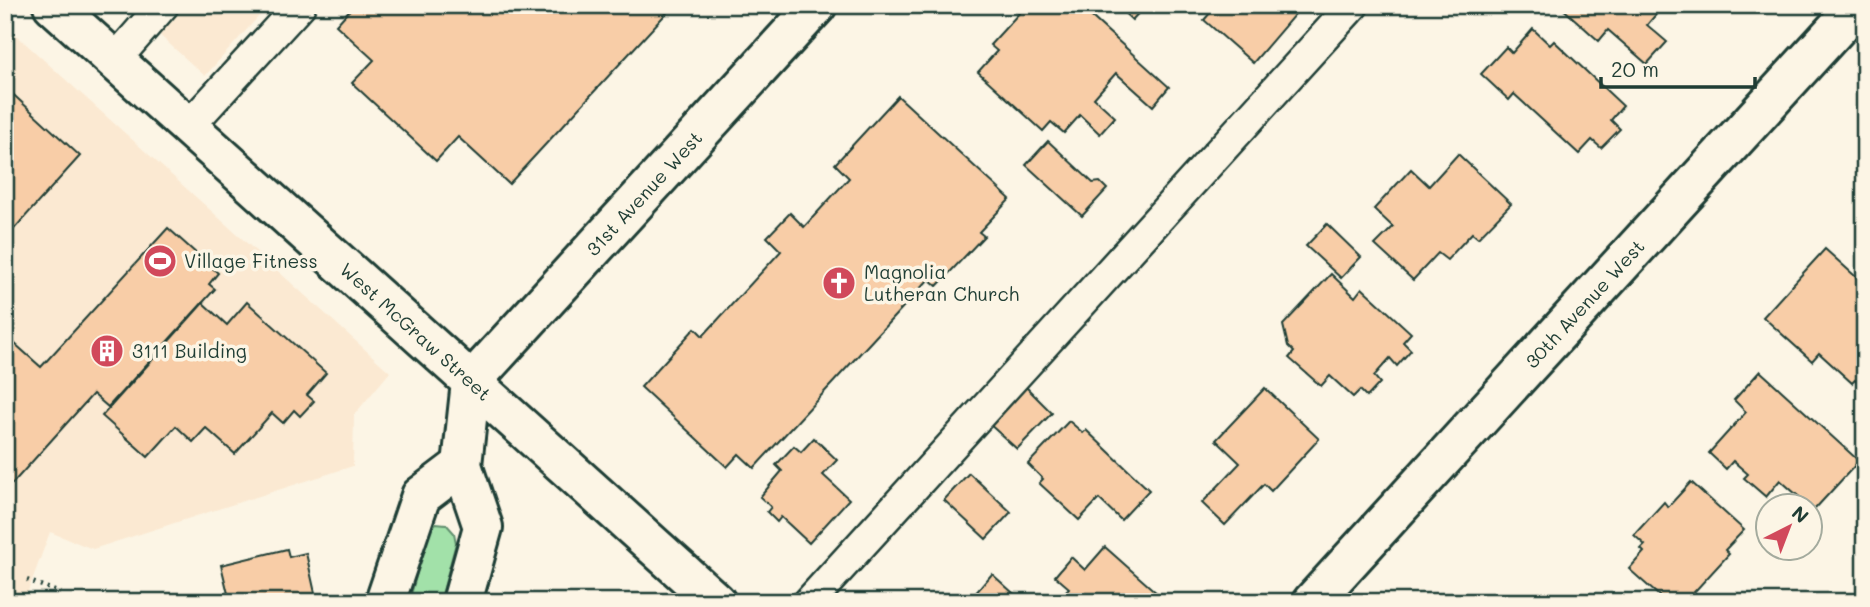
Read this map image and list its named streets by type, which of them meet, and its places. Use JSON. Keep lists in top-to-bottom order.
{
  "streets": {
    "street": ["31st Avenue West", "30th Avenue West", "West McGraw Street"]
  },
  "crossings": [
    ["31st Avenue West", "West McGraw Street"]
  ],
  "places": {
    "sports": ["Village Fitness"],
    "church": ["Magnolia Lutheran Church"],
    "building": ["3111 Building"]
  },
  "scale_bar": "20 m",
  "north": "top right"
}
